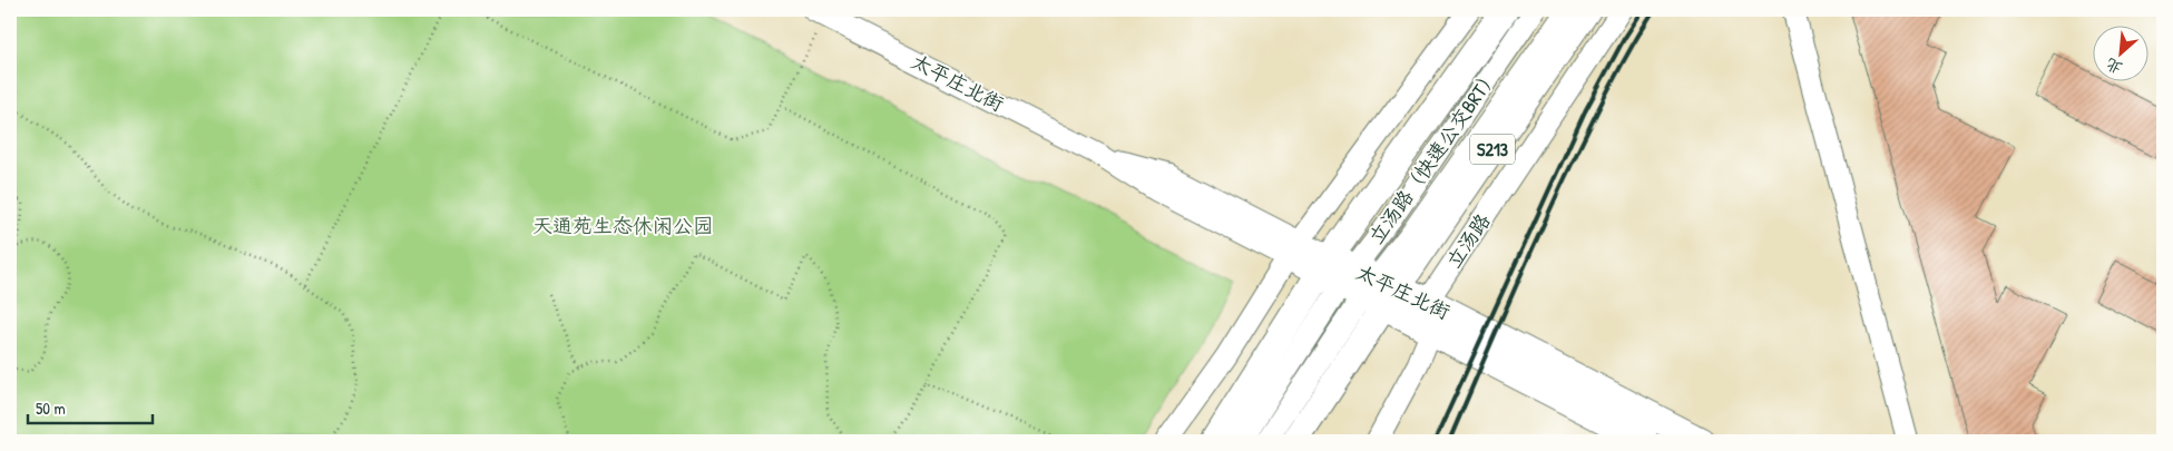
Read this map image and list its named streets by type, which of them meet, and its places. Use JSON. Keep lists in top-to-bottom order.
{
  "streets": {
    "main road": ["太平庄北街", "S213", "立汤路"],
    "street": ["立汤路（快速公交BRT）"]
  },
  "crossings": [
    ["太平庄北街", "立汤路（快速公交BRT）"],
    ["太平庄北街", "立汤路"],
    ["立汤路（快速公交BRT）", "立汤路"]
  ],
  "parks": ["天通苑生态休闲公园"],
  "scale_bar": "50 m",
  "north": "bottom left"
}
